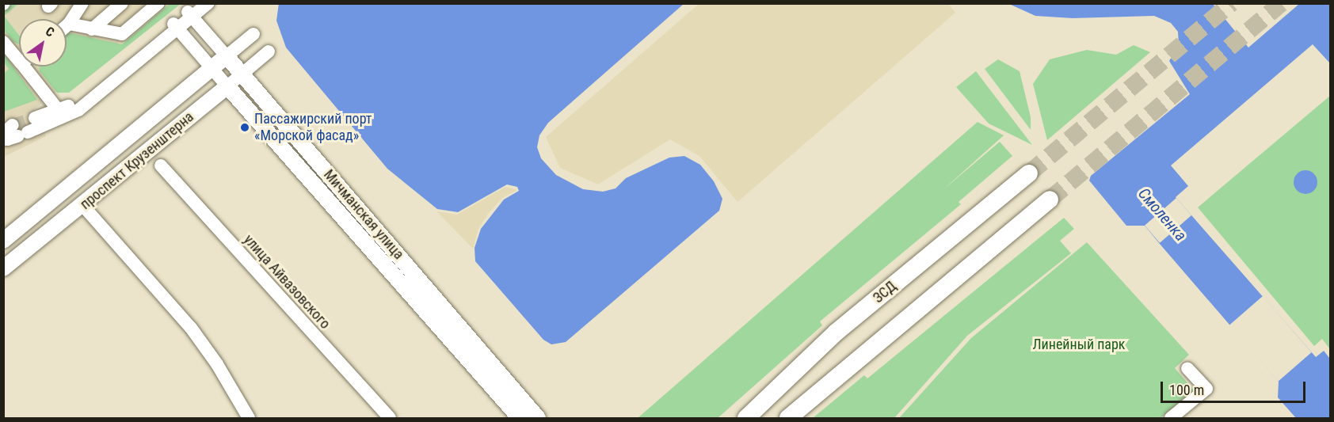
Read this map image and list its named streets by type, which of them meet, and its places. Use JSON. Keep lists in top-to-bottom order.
{
  "streets": {
    "highway": ["ЗСД"],
    "main road": ["проспект Крузенштерна", "Мичманская улица"],
    "street": ["улица Айвазовского"]
  },
  "crossings": [
    ["проспект Крузенштерна", "Мичманская улица"]
  ],
  "water": ["Смоленка"],
  "parks": ["Линейный парк"],
  "places": ["Пассажирский порт «Морской фасад»"],
  "scale_bar": "100 m",
  "north": "top right"
}
